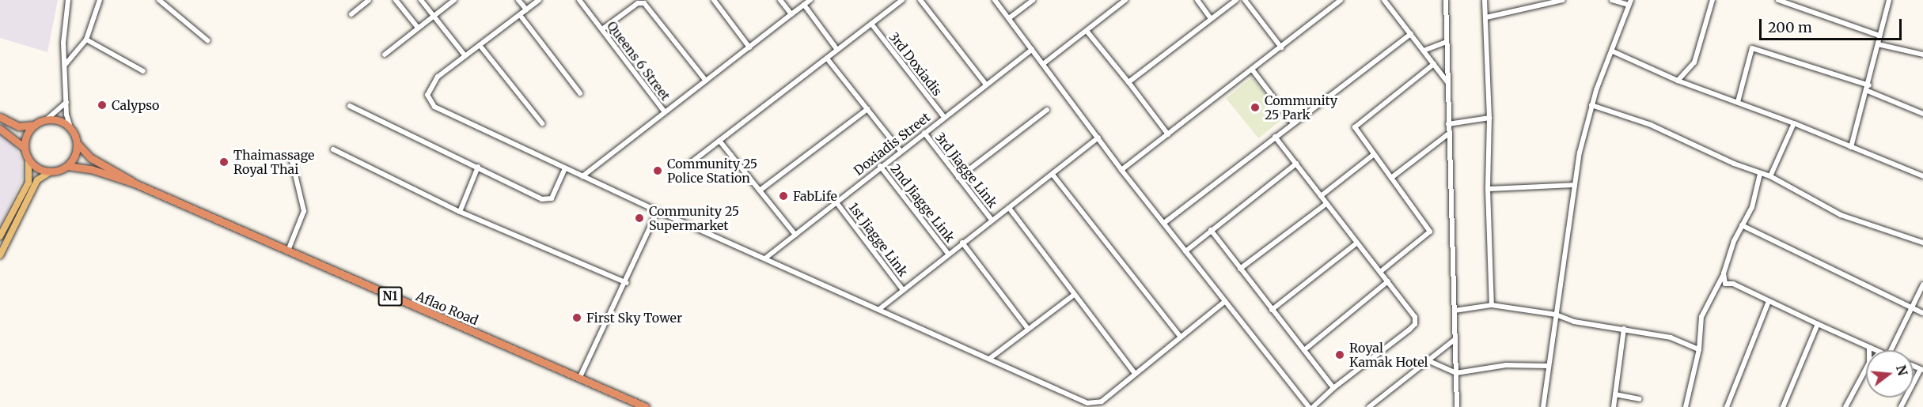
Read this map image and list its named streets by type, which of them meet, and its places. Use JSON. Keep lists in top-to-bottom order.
{
  "streets": {
    "highway": ["N1", "Aflao Road"],
    "street": [
      "Queens 6 Street",
      "3rd Doxiadis",
      "Doxiadis Street",
      "3rd Jiagge Link",
      "2nd Jiagge Link",
      "1st Jiagge Link"
    ]
  },
  "crossings": [
    ["3rd Doxiadis", "Doxiadis Street"],
    ["Doxiadis Street", "3rd Jiagge Link"],
    ["Doxiadis Street", "2nd Jiagge Link"],
    ["Doxiadis Street", "1st Jiagge Link"],
    ["N1", "Aflao Road"]
  ],
  "places": [
    "Calypso",
    "Community 25 Park",
    "Thaimassage Royal Thai",
    "Community 25 Police Station",
    "FabLife",
    "Community 25 Supermarket",
    "First Sky Tower",
    "Royal Kamak Hotel"
  ],
  "scale_bar": "200 m",
  "north": "right"
}
